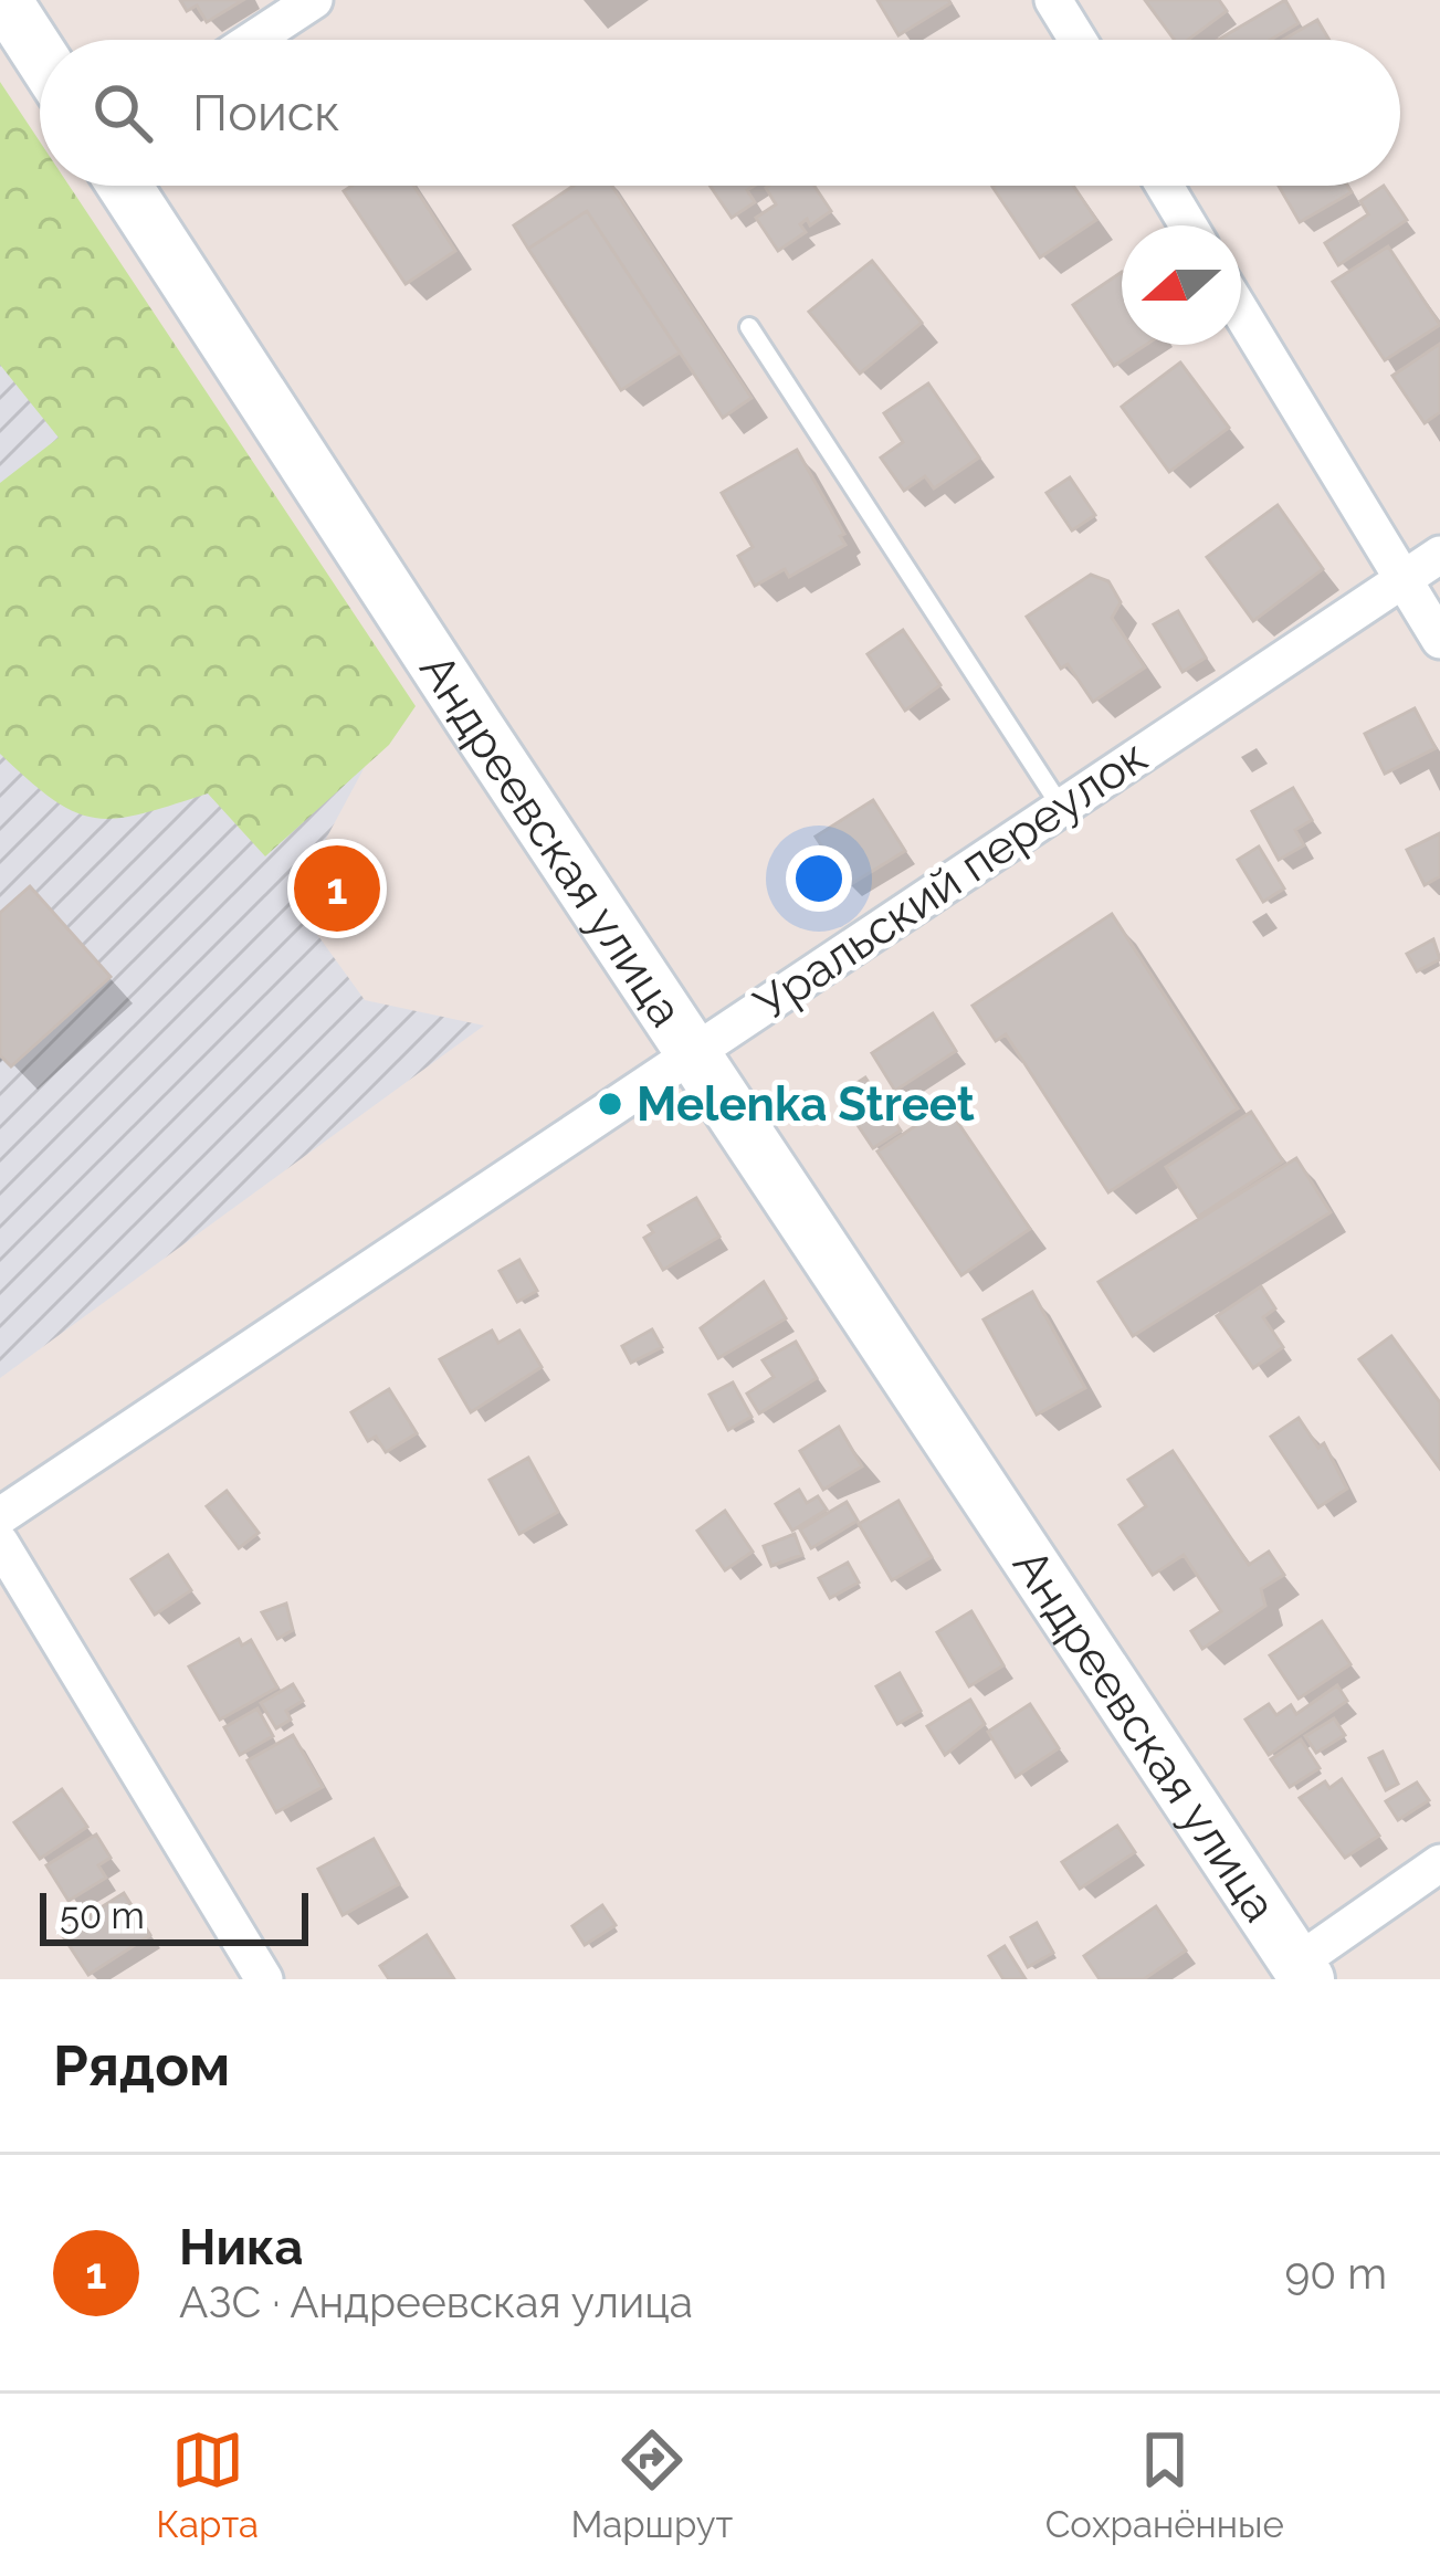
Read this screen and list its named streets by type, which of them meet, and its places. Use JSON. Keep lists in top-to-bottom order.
{
  "streets": {
    "street": ["Андреевская улица", "Уральский переулок"]
  },
  "crossings": [
    ["Андреевская улица", "Уральский переулок"]
  ],
  "places": ["Melenka Street"],
  "scale_bar": "50 m",
  "north": "left",
  "page": {
    "search": "Поиск",
    "pins": "1",
    "scale": "50 m",
    "heading": "Рядом",
    "list": [
      {
        "mark": "1",
        "name": "Ника",
        "note": "АЗС · Андреевская улица",
        "value": "90 m"
      }
    ],
    "nav": ["Карта", "Маршрут", "Сохранённые"]
  }
}
